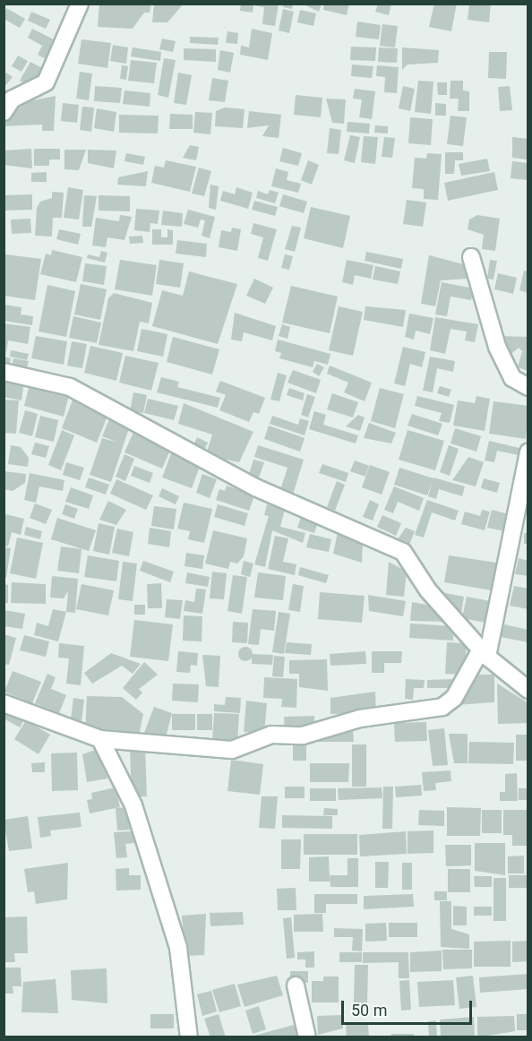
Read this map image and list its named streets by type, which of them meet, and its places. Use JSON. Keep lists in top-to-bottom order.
{
  "scale_bar": "50 m"
}
